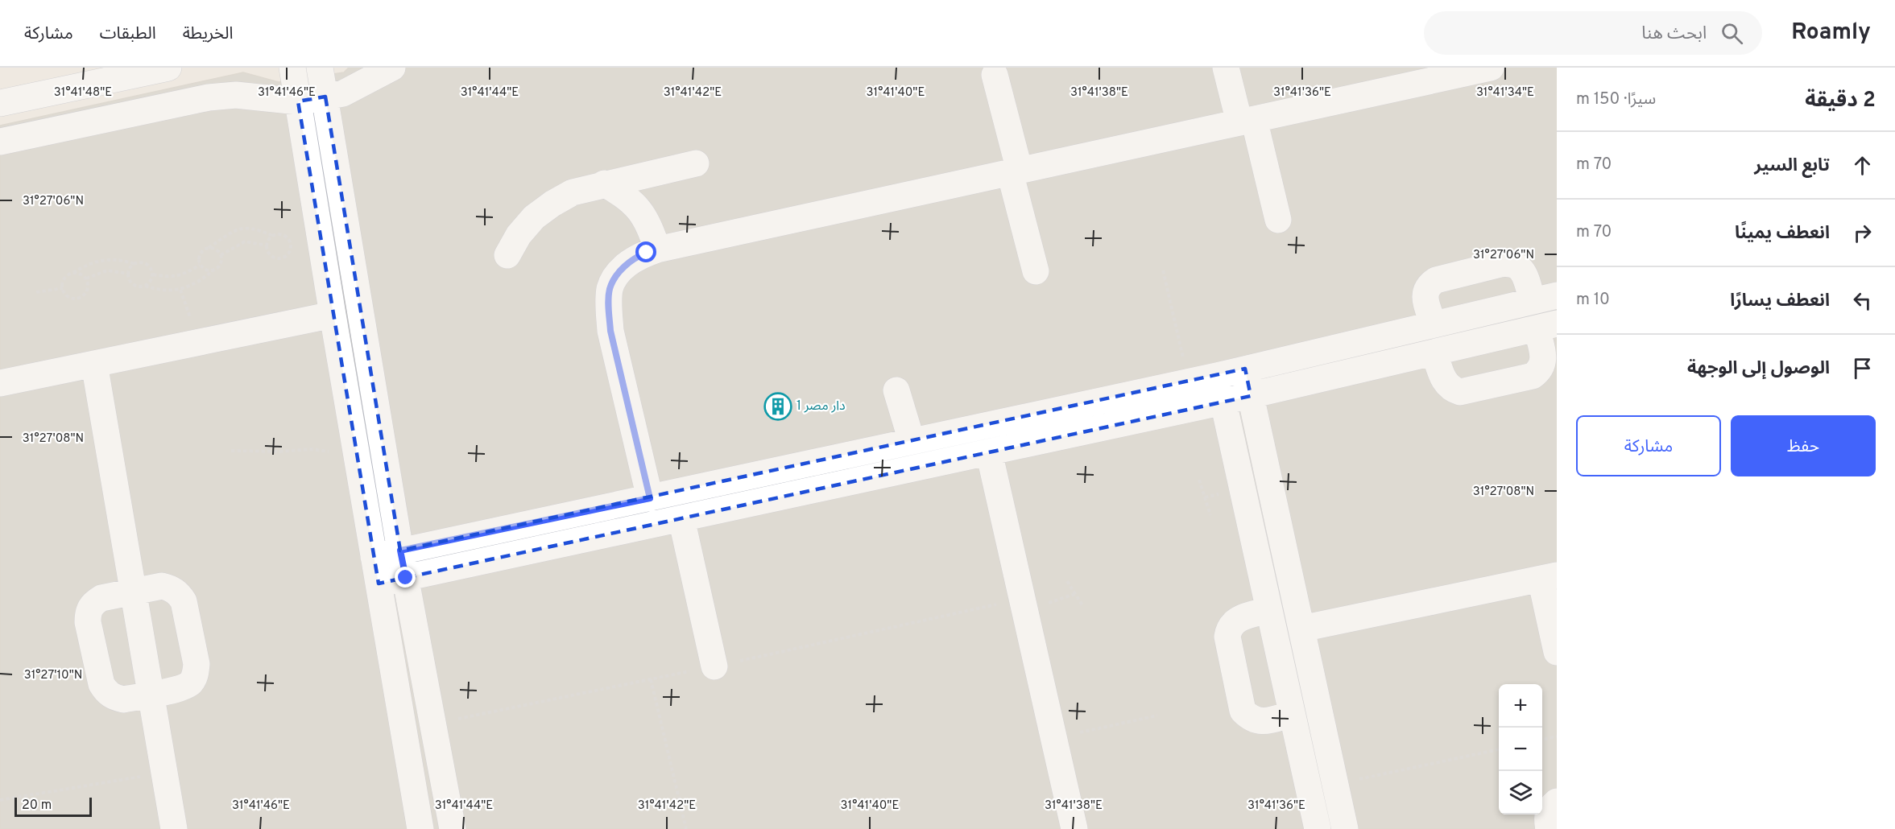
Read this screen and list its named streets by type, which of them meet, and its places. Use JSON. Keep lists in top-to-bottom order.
{
  "places": {
    "building": ["دار مصر 1"]
  },
  "scale_bar": "20 m",
  "page": {
    "header": "Roamly",
    "search": "ابحث هنا",
    "nav": ["الخريطة", "الطبقات", "مشاركة"],
    "heading": ["2 دقيقة", "سيرًا · 150 m"],
    "list": [
      ["تابع السير", "70 m"],
      ["انعطف يمينًا", "70 m"],
      ["انعطف يسارًا", "10 m"],
      "الوصول إلى الوجهة"
    ],
    "buttons": ["حفظ", "مشاركة"],
    "map_buttons": ["+", "−"],
    "scale": "20 m"
  },
  "coordinates": [
    "31°41'48\"E",
    "31°41'46\"E",
    "31°41'44\"E",
    "31°41'42\"E",
    "31°41'40\"E",
    "31°41'38\"E",
    "31°41'36\"E",
    "31°41'34\"E",
    "31°27'06\"N",
    "31°27'08\"N",
    "31°27'10\"N"
  ]
}
